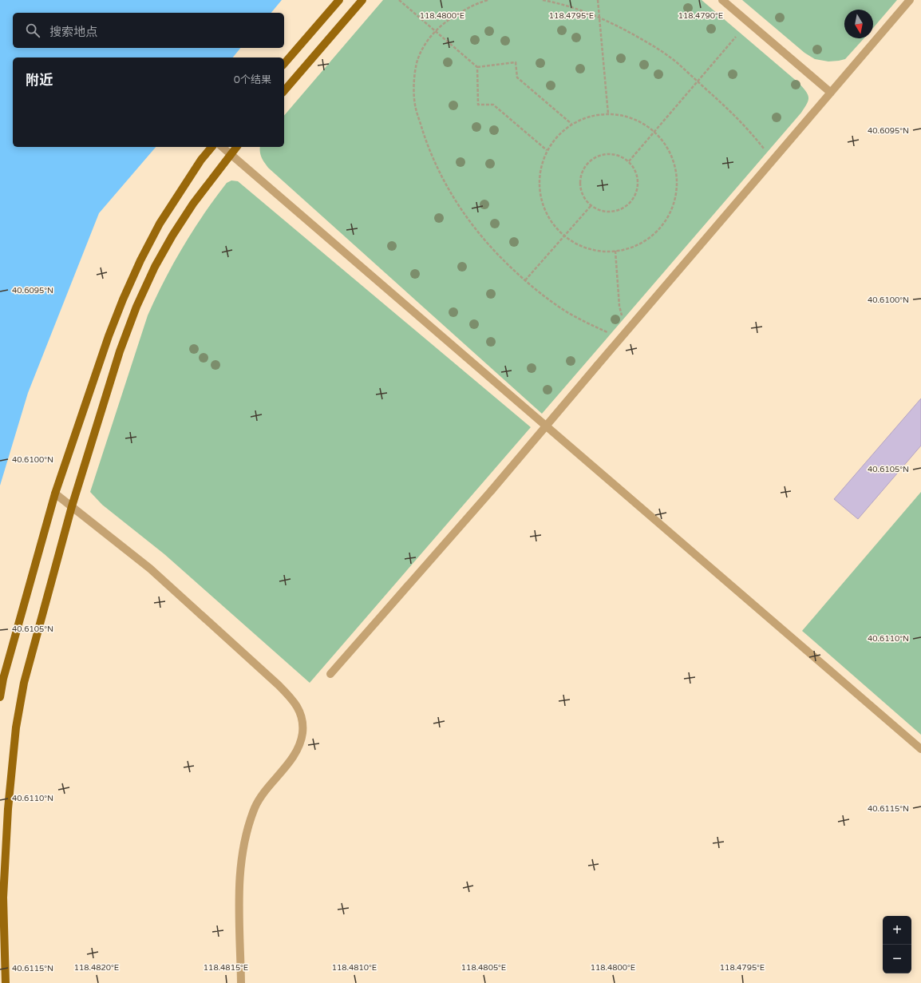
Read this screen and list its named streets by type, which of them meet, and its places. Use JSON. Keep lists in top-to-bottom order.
{
  "north": "bottom",
  "page": {
    "search": "搜索地点",
    "heading": ["附近", "0个结果"],
    "map_buttons": ["+", "−"]
  },
  "coordinates": [
    "118.4800°E",
    "118.4795°E",
    "118.4790°E",
    "40.6095°N",
    "40.6100°N",
    "40.6105°N",
    "40.6110°N",
    "40.6115°N",
    "118.4820°E",
    "118.4815°E",
    "118.4810°E",
    "118.4805°E"
  ]
}
